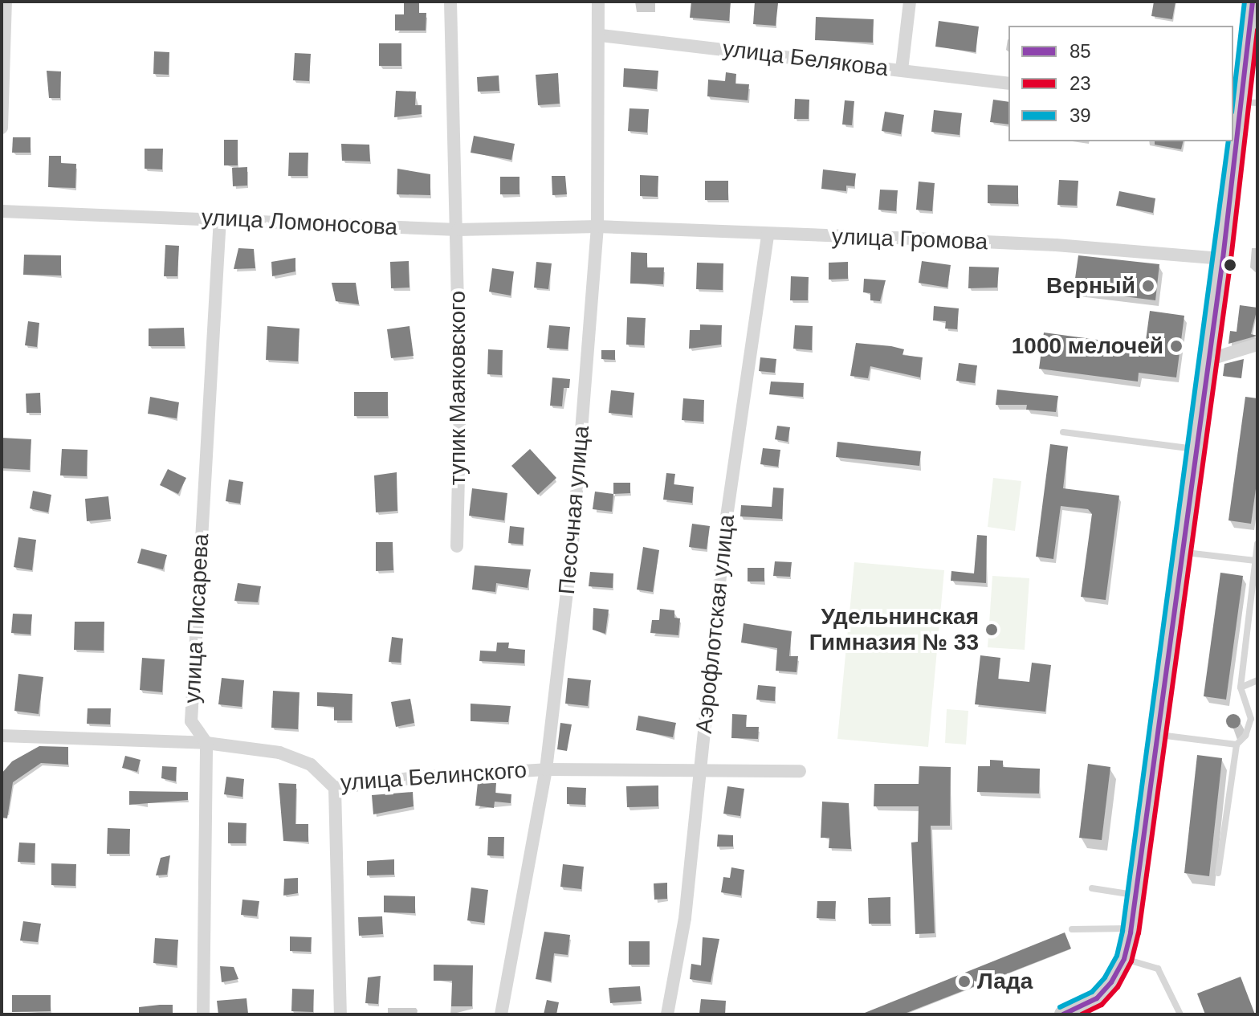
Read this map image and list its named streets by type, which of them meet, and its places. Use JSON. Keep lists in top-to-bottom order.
{
  "streets": {
    "street": [
      "улица Белякова",
      "улица Ломоносова",
      "улица Громова",
      "тупик Маяковского",
      "Песочная улица",
      "улица Писарева",
      "Аэрофлотская улица",
      "улица Белинского"
    ]
  },
  "crossings": [
    ["улица Белякова", "Песочная улица"],
    ["улица Ломоносова", "улица Громова"],
    ["улица Ломоносова", "тупик Маяковского"],
    ["улица Ломоносова", "Песочная улица"],
    ["улица Ломоносова", "улица Писарева"],
    ["улица Громова", "Песочная улица"],
    ["улица Громова", "Аэрофлотская улица"],
    ["Песочная улица", "улица Белинского"],
    ["улица Писарева", "улица Белинского"],
    ["Аэрофлотская улица", "улица Белинского"]
  ],
  "places": [
    "Верный",
    "1000 мелочей",
    "Удельнинская Гимназия № 33",
    "Лада"
  ],
  "lines": ["transit line 85", "transit line 39", "transit line 23"],
  "legend": ["85", "23", "39"]
}
